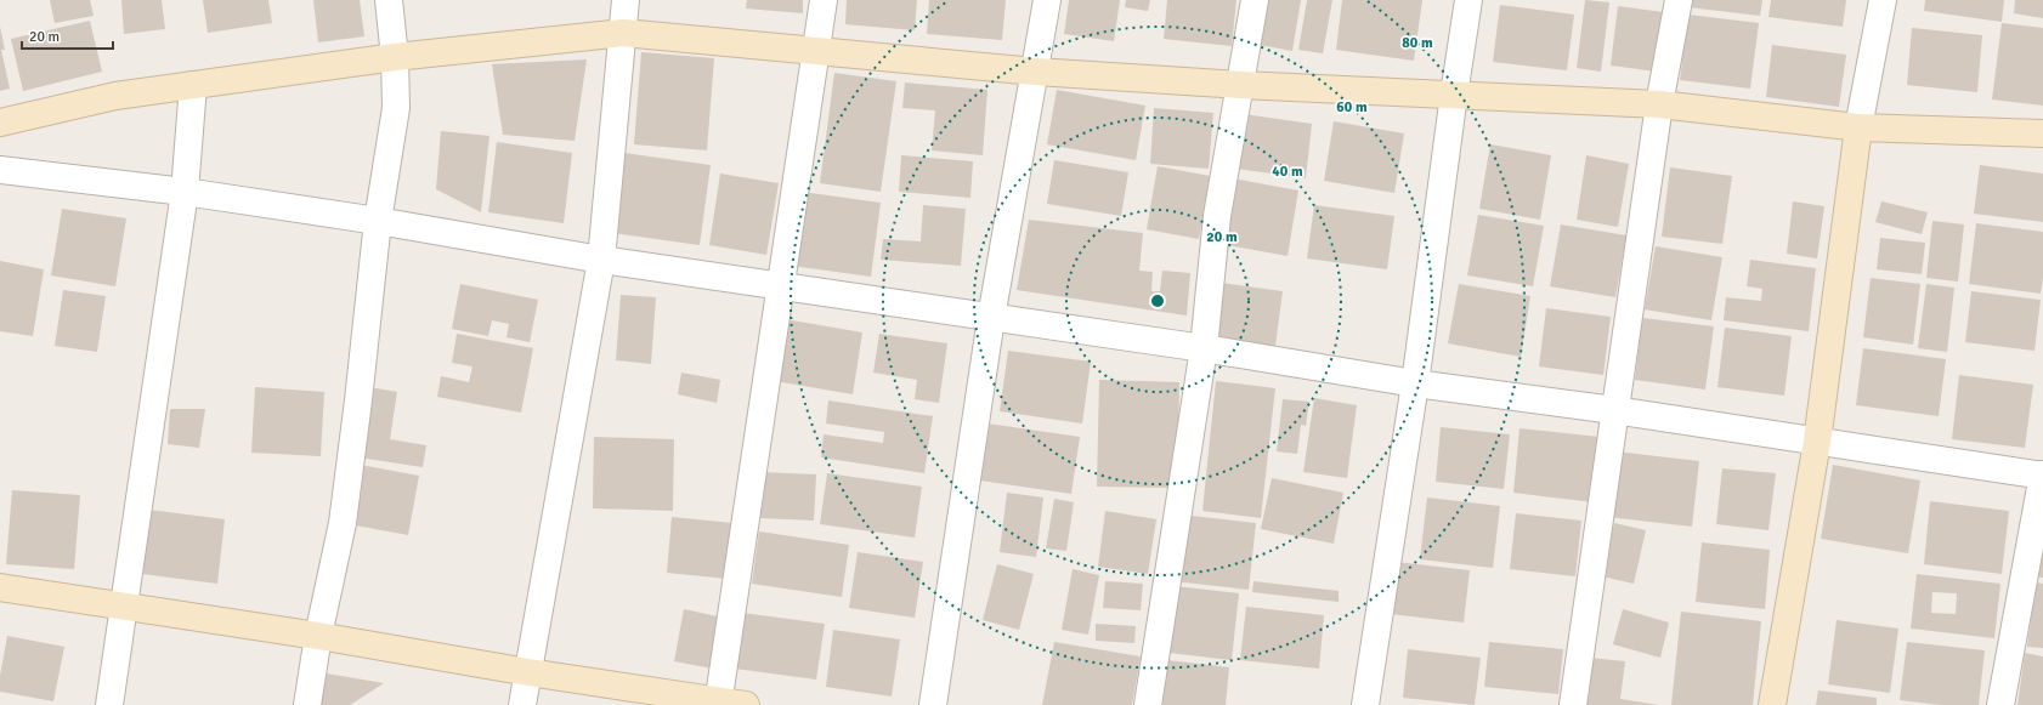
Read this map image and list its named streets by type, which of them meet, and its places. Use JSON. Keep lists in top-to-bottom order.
{
  "scale_bar": "20 m",
  "rings": [
    "80 m",
    "60 m",
    "40 m",
    "20 m"
  ]
}
